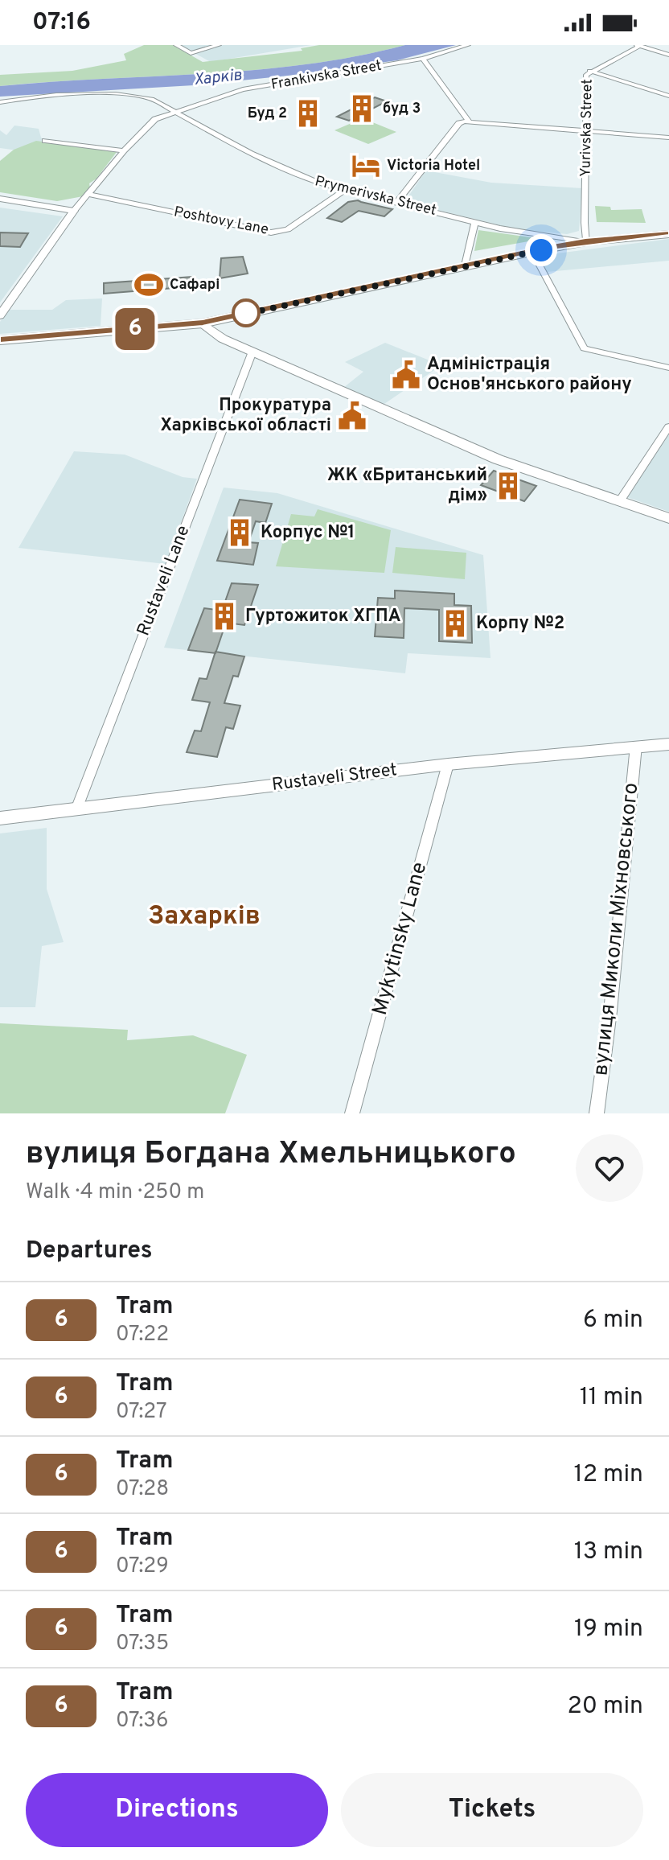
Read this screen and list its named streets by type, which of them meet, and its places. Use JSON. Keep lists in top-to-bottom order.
{
  "streets": {
    "street": [
      "Frankivska Street",
      "Yurivska Street",
      "Prymerivska Street",
      "Poshtovy Lane",
      "Rustaveli Lane",
      "Rustaveli Street",
      "вулиця Миколи Міхновського",
      "Mykytinsky Lane"
    ]
  },
  "crossings": [
    ["Frankivska Street", "Prymerivska Street"],
    ["Frankivska Street", "Poshtovy Lane"],
    ["Yurivska Street", "Prymerivska Street"],
    ["Prymerivska Street", "Poshtovy Lane"],
    ["Rustaveli Lane", "Rustaveli Street"],
    ["Rustaveli Street", "вулиця Миколи Міхновського"],
    ["Rustaveli Street", "Mykytinsky Lane"]
  ],
  "districts": ["Захарків"],
  "water": ["Харків"],
  "places": {
    "building": [
      "буд 3",
      "Буд 2",
      "ЖК «Британський дім»",
      "Корпус №1",
      "Гуртожиток ХГПА",
      "Корпу №2"
    ],
    "hotel": ["Victoria Hotel"],
    "sports": ["Сафарі"],
    "public building": ["Адміністрація Основ'янського району", "Прокуратура Харківської області"]
  },
  "lines": ["tram line 6"],
  "page": {
    "status": "07:16",
    "on_map": "6",
    "heading": [
      ["вулиця Богдана Хмельницького", "Walk · 4 min · 250 m"],
      "Departures"
    ],
    "list": [
      {
        "mark": "6",
        "name": "Tram",
        "note": "07:22",
        "value": "6 min"
      },
      {
        "mark": "6",
        "name": "Tram",
        "note": "07:27",
        "value": "11 min"
      },
      {
        "mark": "6",
        "name": "Tram",
        "note": "07:28",
        "value": "12 min"
      },
      {
        "mark": "6",
        "name": "Tram",
        "note": "07:29",
        "value": "13 min"
      },
      {
        "mark": "6",
        "name": "Tram",
        "note": "07:35",
        "value": "19 min"
      },
      {
        "mark": "6",
        "name": "Tram",
        "note": "07:36",
        "value": "20 min"
      }
    ],
    "buttons": ["Directions", "Tickets"]
  }
}
